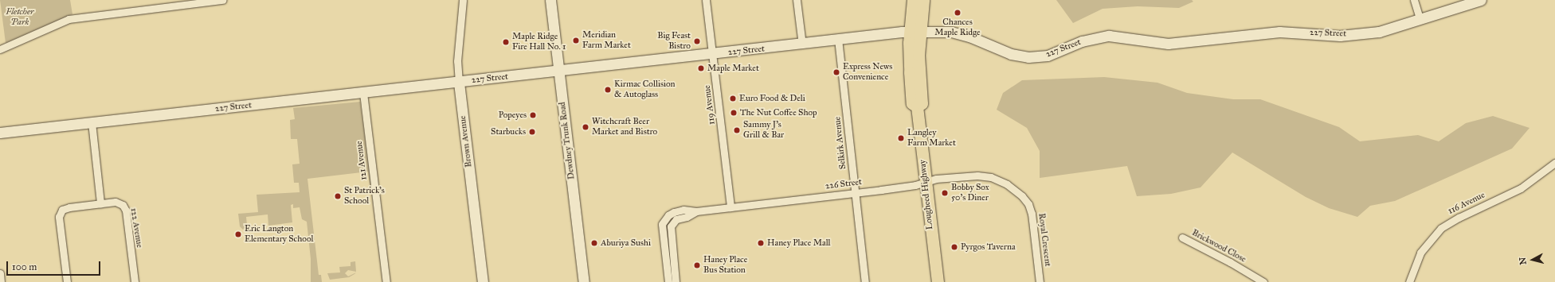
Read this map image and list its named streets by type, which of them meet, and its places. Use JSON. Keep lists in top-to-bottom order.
{
  "streets": {
    "main road": [
      "227 Street",
      "Dewdney Trunk Road",
      "Brown Avenue",
      "Lougheed Highway"
    ],
    "street": [
      "119 Avenue",
      "Selkirk Avenue",
      "121 Avenue",
      "226 Street",
      "116 Avenue",
      "122 Avenue",
      "Royal Crescent",
      "Brickwood Close"
    ]
  },
  "crossings": [
    ["227 Street", "119 Avenue"],
    ["227 Street", "Dewdney Trunk Road"],
    ["227 Street", "Brown Avenue"],
    ["227 Street", "Selkirk Avenue"],
    ["227 Street", "121 Avenue"],
    ["227 Street", "Lougheed Highway"],
    ["119 Avenue", "226 Street"],
    ["Selkirk Avenue", "226 Street"],
    ["226 Street", "Lougheed Highway"],
    ["226 Street", "Royal Crescent"]
  ],
  "parks": ["Fletcher Park"],
  "places": [
    "Chances Maple Ridge",
    "Meridian Farm Market",
    "Big Feast Bistro",
    "Maple Ridge Fire Hall No. 1",
    "Maple Market",
    "Express News Convenience",
    "Kirmac Collision & Autoglass",
    "Euro Food & Deli",
    "The Nut Coffee Shop",
    "Popeyes",
    "Witchcraft Beer Market and Bistro",
    "Sammy J's Grill & Bar",
    "Starbucks",
    "Langley Farm Market",
    "Bobby Sox 50's Diner",
    "St Patrick's School",
    "Eric Langton Elementary School",
    "Aburiya Sushi",
    "Haney Place Mall",
    "Pyrgos Taverna",
    "Haney Place Bus Station"
  ],
  "scale_bar": "100 m",
  "north": "left"
}
